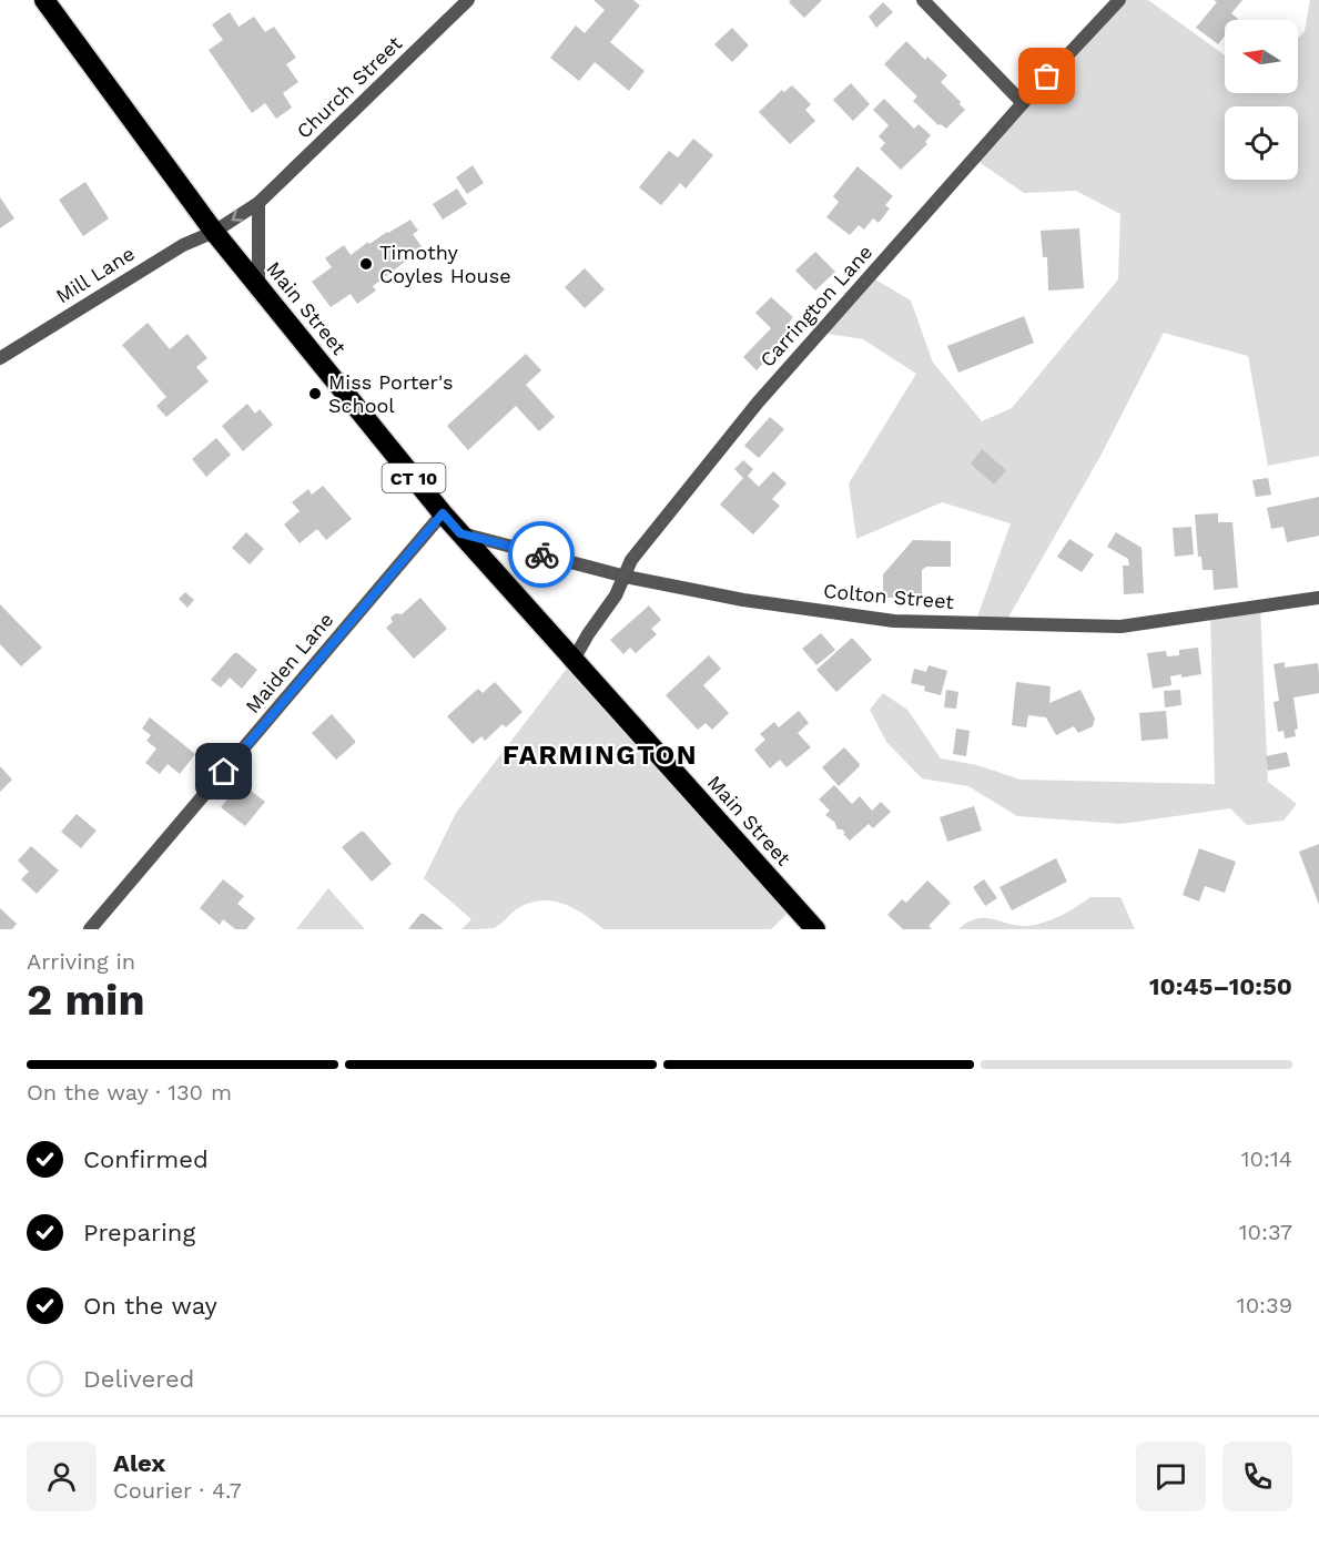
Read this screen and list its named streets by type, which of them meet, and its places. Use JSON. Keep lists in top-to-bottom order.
{
  "streets": {
    "highway": ["Main Street", "CT 10"],
    "street": [
      "Church Street",
      "Mill Lane",
      "Carrington Lane",
      "Colton Street",
      "Maiden Lane"
    ]
  },
  "crossings": [
    ["Church Street", "Mill Lane"],
    ["Church Street", "Main Street"],
    ["Mill Lane", "Main Street"],
    ["Carrington Lane", "Main Street"],
    ["Carrington Lane", "Colton Street"],
    ["Main Street", "Colton Street"],
    ["Main Street", "Maiden Lane"]
  ],
  "districts": ["FARMINGTON"],
  "places": ["Timothy Coyles House", "Miss Porter's School"],
  "north": "left",
  "page": {
    "heading": ["2 min", "Arriving in", "10:45–10:50"],
    "panel": ["Alex", "Courier · 4.7"],
    "bar": "On the way · 130 m",
    "list": [
      ["Confirmed", "10:14"],
      ["Preparing", "10:37"],
      ["On the way", "10:39"],
      "Delivered"
    ]
  }
}
